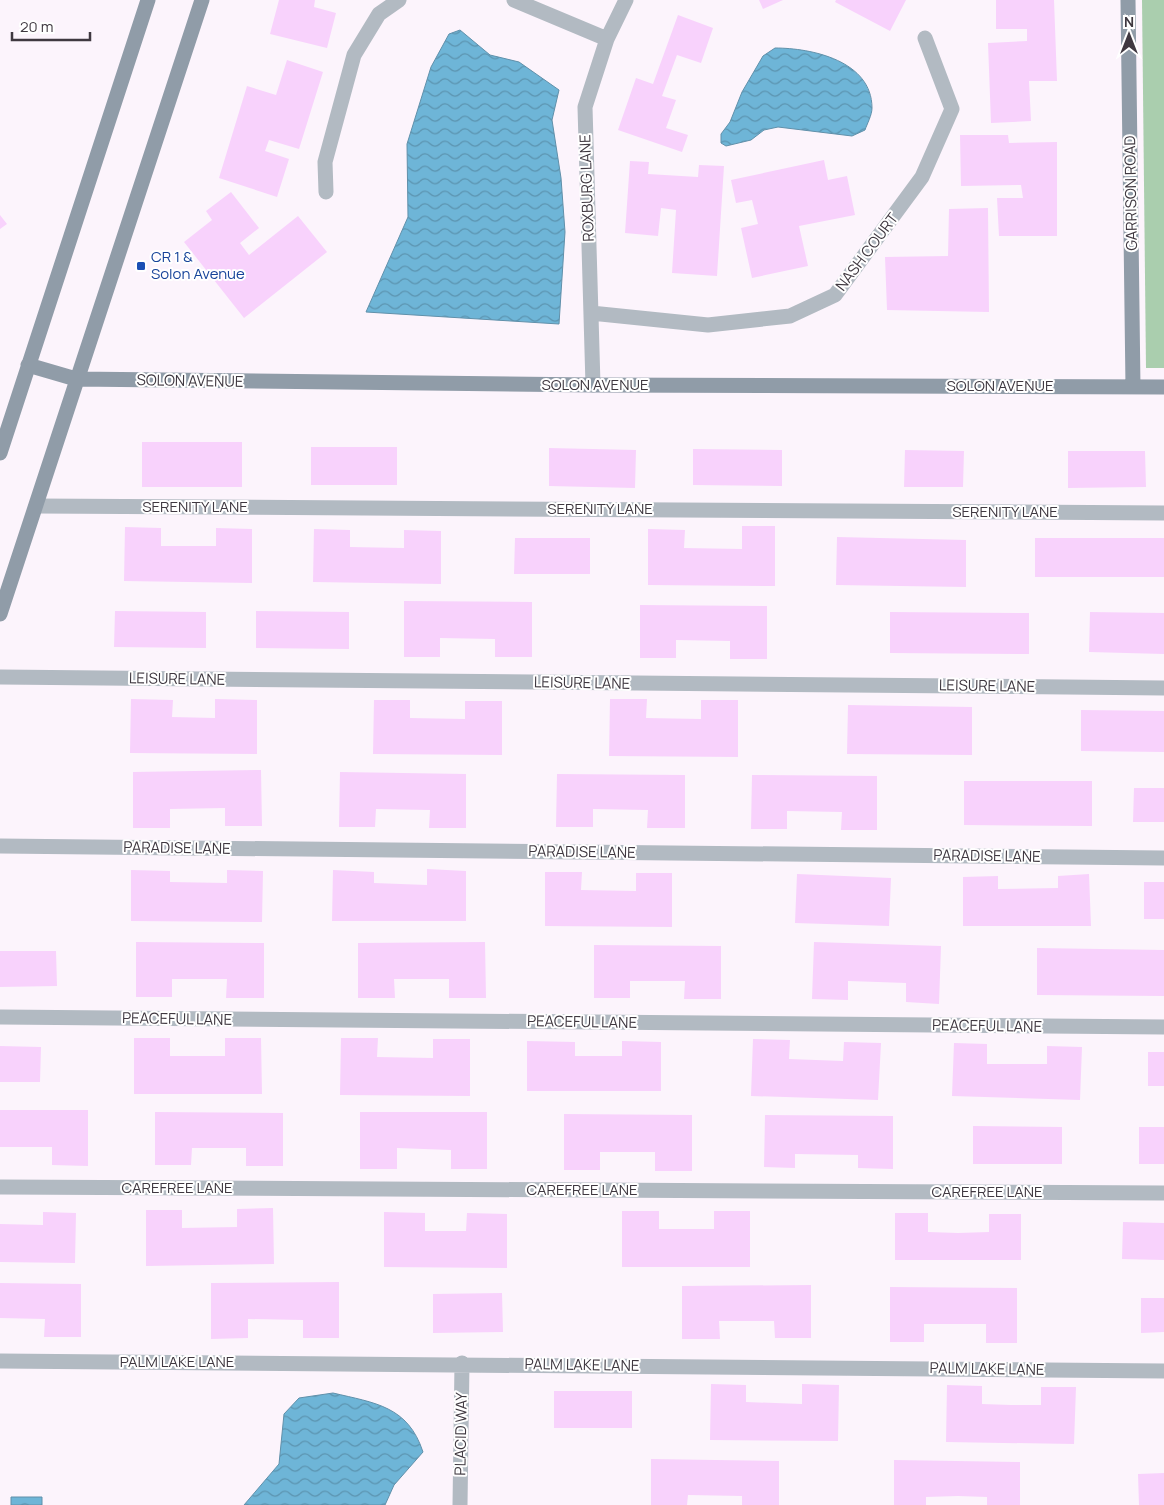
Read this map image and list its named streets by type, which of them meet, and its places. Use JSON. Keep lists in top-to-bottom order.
{
  "streets": {
    "street": [
      "ROXBURG LANE",
      "GARRISON ROAD",
      "NASH COURT",
      "SOLON AVENUE",
      "SERENITY LANE",
      "LEISURE LANE",
      "PARADISE LANE",
      "PEACEFUL LANE",
      "CAREFREE LANE",
      "PALM LAKE LANE",
      "PLACID WAY"
    ]
  },
  "crossings": [
    ["ROXBURG LANE", "NASH COURT"],
    ["ROXBURG LANE", "SOLON AVENUE"],
    ["GARRISON ROAD", "SOLON AVENUE"],
    ["PALM LAKE LANE", "PLACID WAY"]
  ],
  "places": {
    "transit": ["CR 1 & Solon Avenue"]
  },
  "scale_bar": "20 m",
  "north": "top"
}
